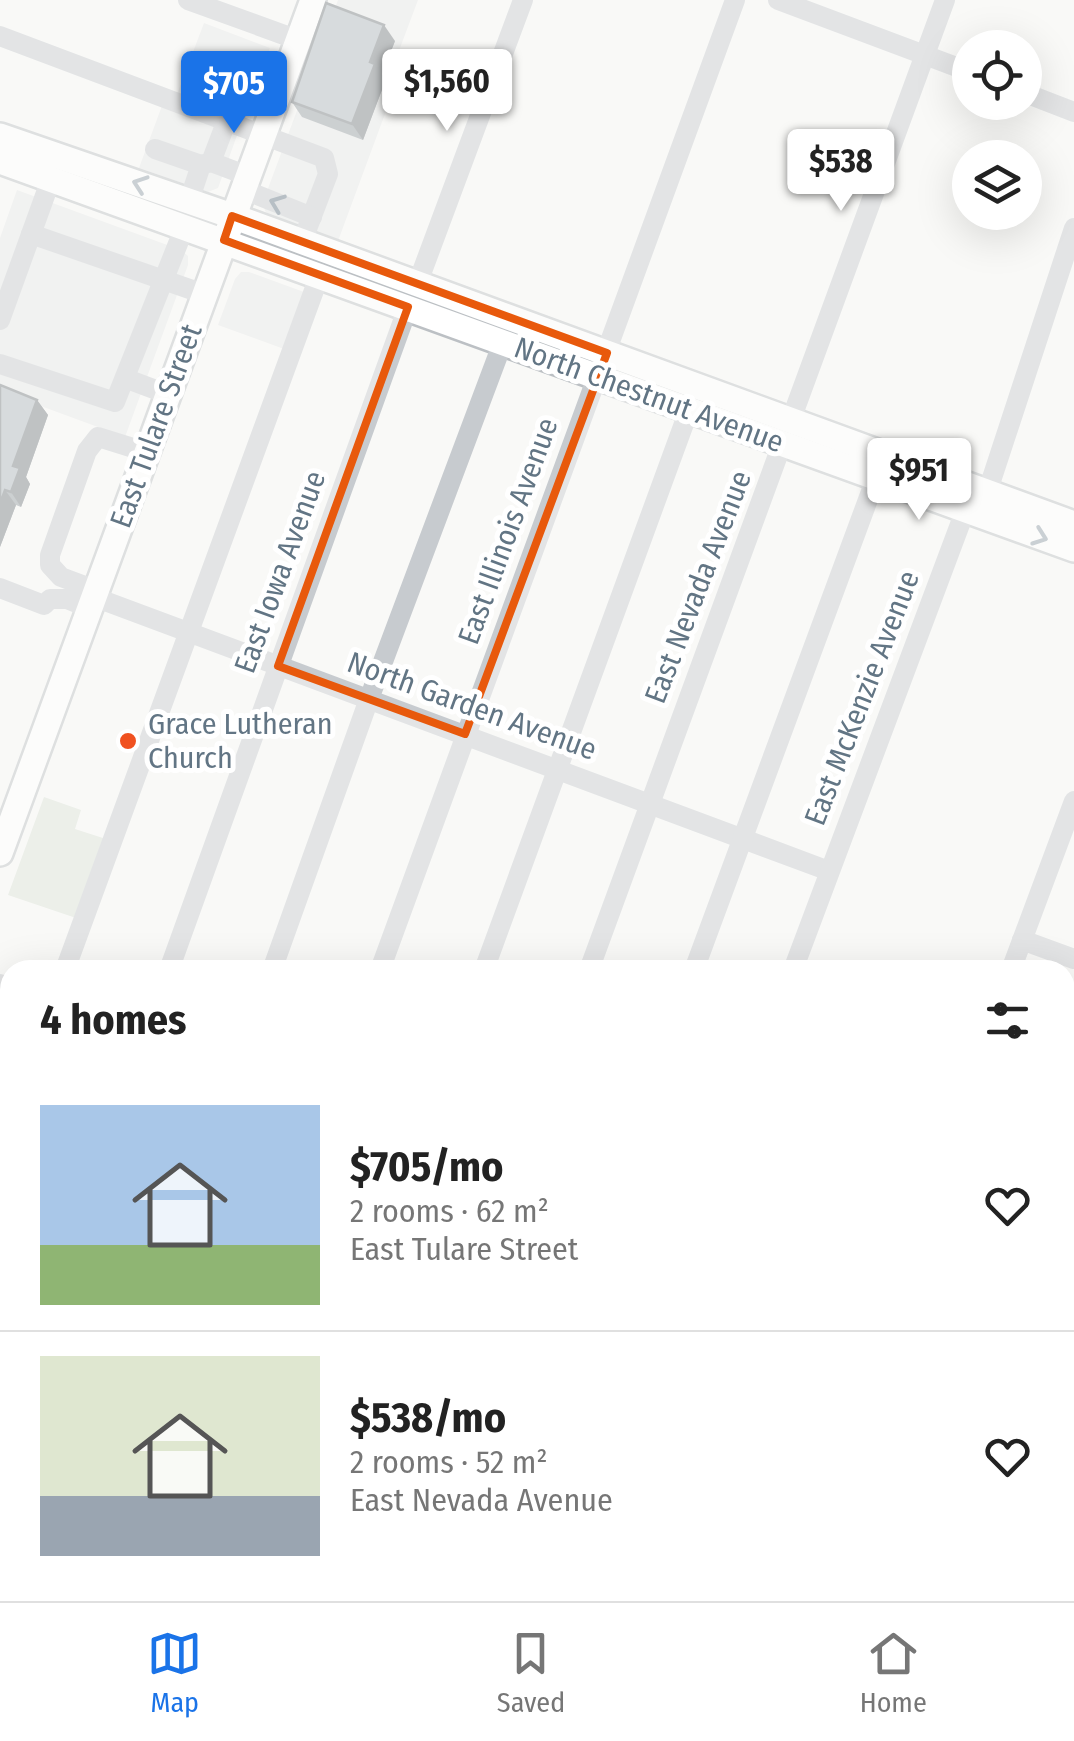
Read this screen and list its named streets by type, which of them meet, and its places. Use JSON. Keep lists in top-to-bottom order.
{
  "streets": {
    "main road": ["North Chestnut Avenue", "East Tulare Street"],
    "street": [
      "East Illinois Avenue",
      "East Iowa Avenue",
      "East Nevada Avenue",
      "East McKenzie Avenue",
      "North Garden Avenue"
    ]
  },
  "crossings": [
    ["North Chestnut Avenue", "East Illinois Avenue"],
    ["North Chestnut Avenue", "East Iowa Avenue"],
    ["North Chestnut Avenue", "East Nevada Avenue"],
    ["North Chestnut Avenue", "East McKenzie Avenue"],
    ["East Tulare Street", "North Garden Avenue"],
    ["East Illinois Avenue", "North Garden Avenue"],
    ["East Iowa Avenue", "North Garden Avenue"],
    ["East Nevada Avenue", "North Garden Avenue"],
    ["East McKenzie Avenue", "North Garden Avenue"]
  ],
  "places": ["Grace Lutheran Church"],
  "page": {
    "price": [
      "$1,560",
      "$705",
      "$538",
      "$951"
    ],
    "heading": "4 homes",
    "list": [
      {
        "name": "$705/mo",
        "note": "2 rooms · 62 m² · East Tulare Street"
      },
      {
        "name": "$538/mo",
        "note": "2 rooms · 52 m² · East Nevada Avenue"
      }
    ],
    "tabs": ["Map", "Saved", "Home"]
  }
}
